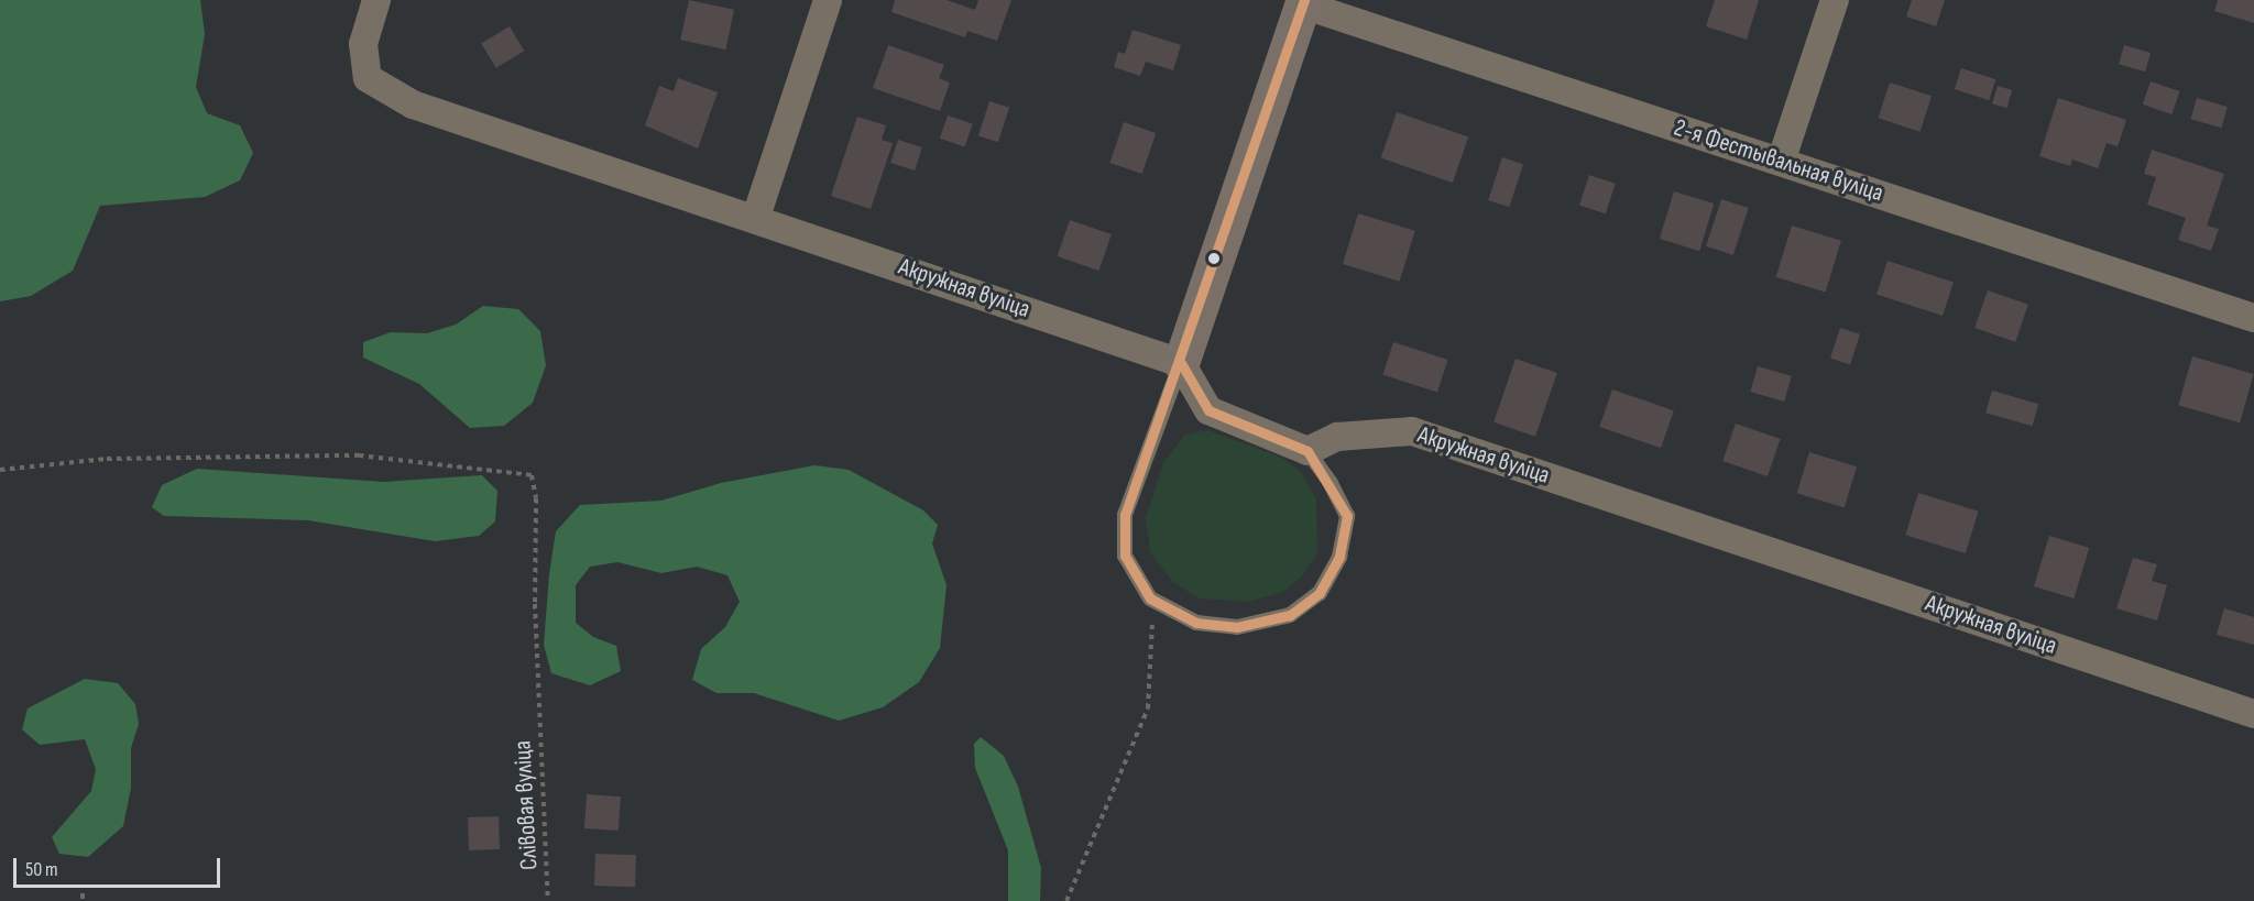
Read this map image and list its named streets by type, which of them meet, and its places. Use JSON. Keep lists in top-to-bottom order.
{
  "streets": {
    "street": ["2-я Фестывальная вуліца", "Акружная вуліца"],
    "path": ["Слівовая вуліца"]
  },
  "scale_bar": "50 m"
}
